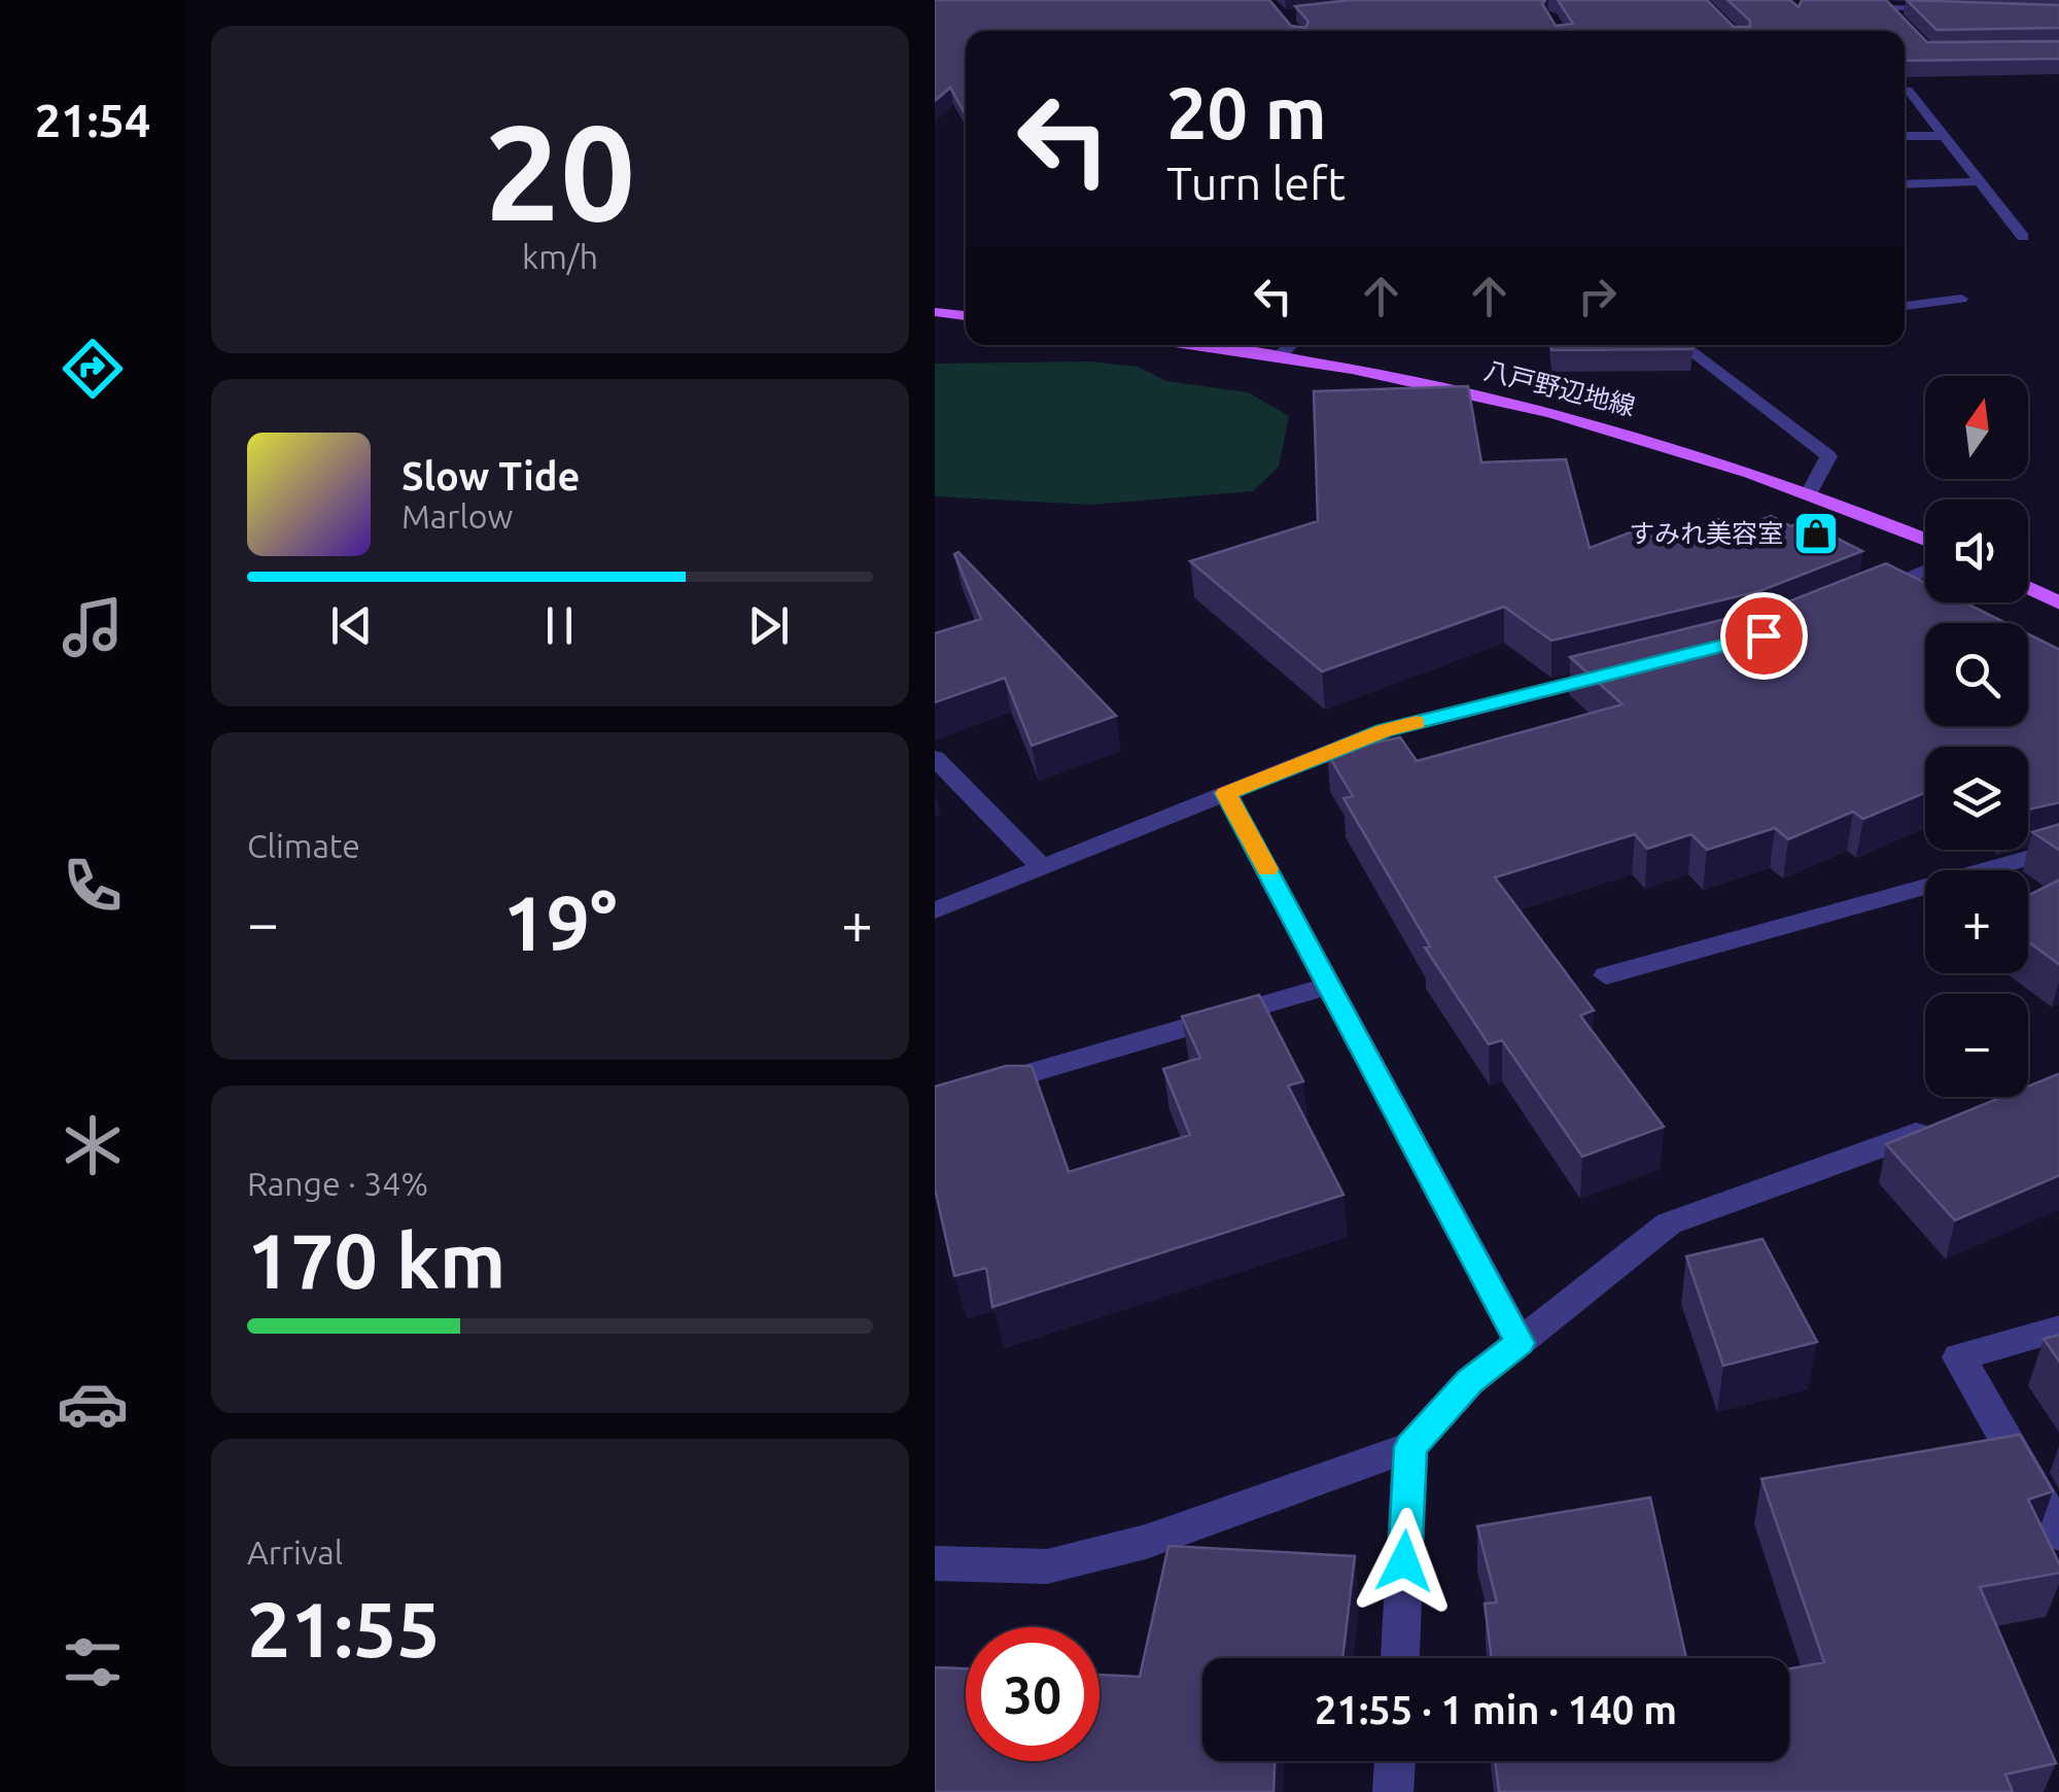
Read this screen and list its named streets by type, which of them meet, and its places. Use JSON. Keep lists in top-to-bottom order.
{
  "streets": {
    "main road": ["八戸野辺地線"]
  },
  "places": {
    "shop": ["すみれ美容室"]
  },
  "north": "top",
  "page": {
    "tabs": "21:54",
    "tile": [
      ["20", "km/h"],
      "Climate",
      ["Range · 34%", "170 km"],
      ["Arrival", "21:55"]
    ],
    "turn": ["20 m", "Turn left"],
    "map_buttons": ["+", "−"],
    "song": ["Slow Tide", "Marlow"],
    "heat": ["−", "19°", "+"],
    "limit": "30",
    "trip": "21:55 · 1 min · 140 m"
  }
}
